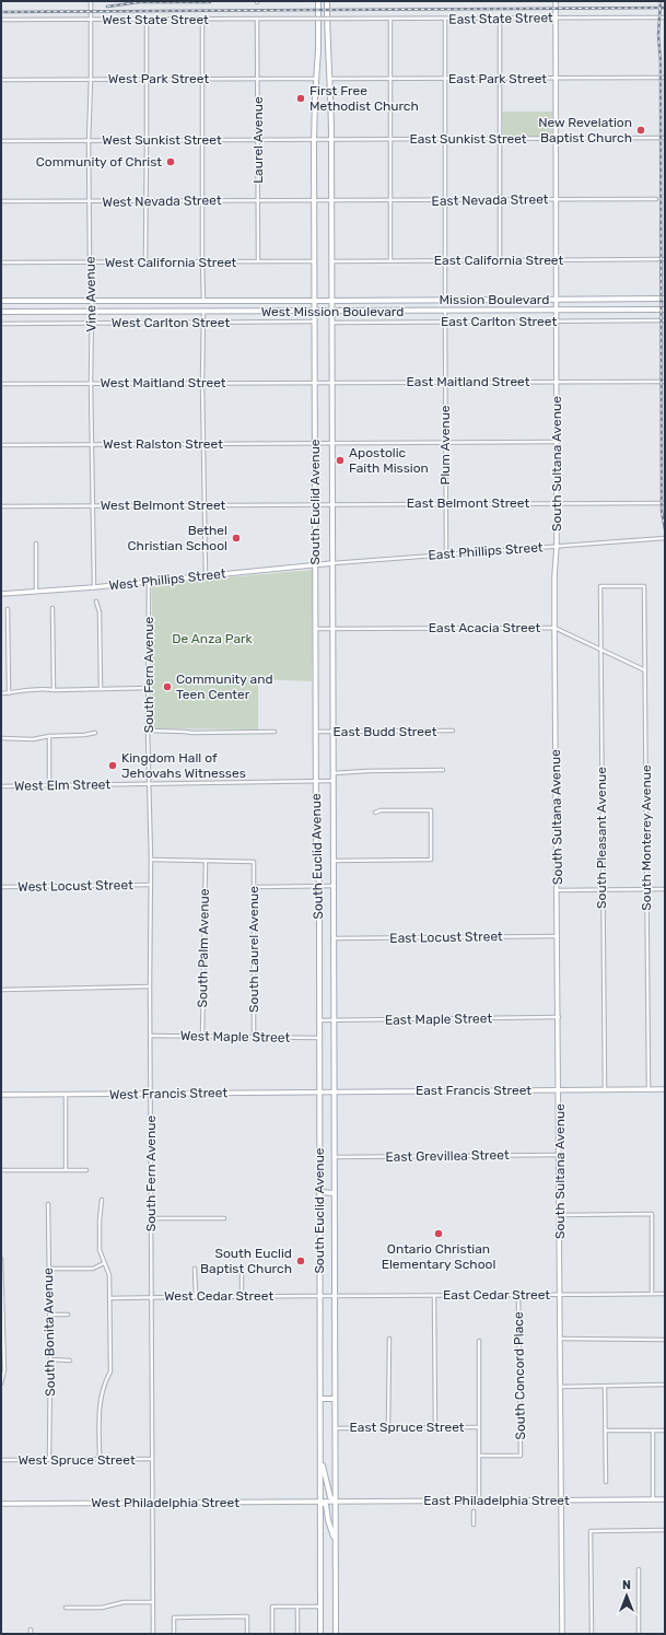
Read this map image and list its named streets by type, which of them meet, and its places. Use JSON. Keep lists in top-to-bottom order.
{
  "streets": {
    "main road": ["Mission Boulevard", "West Mission Boulevard", "South Euclid Avenue"],
    "street": [
      "East State Street",
      "West State Street",
      "West Park Street",
      "East Park Street",
      "East Sunkist Street",
      "West Sunkist Street",
      "Laurel Avenue",
      "East Nevada Street",
      "West Nevada Street",
      "East California Street",
      "West California Street",
      "Vine Avenue",
      "East Carlton Street",
      "West Carlton Street",
      "East Maitland Street",
      "West Maitland Street",
      "West Ralston Street",
      "Plum Avenue",
      "South Sultana Avenue",
      "East Belmont Street",
      "West Belmont Street",
      "East Phillips Street",
      "West Phillips Street",
      "East Acacia Street",
      "South Fern Avenue",
      "East Budd Street",
      "West Elm Street",
      "South Pleasant Avenue",
      "South Monterey Avenue",
      "West Locust Street",
      "East Locust Street",
      "South Palm Avenue",
      "South Laurel Avenue",
      "East Maple Street",
      "West Maple Street",
      "East Francis Street",
      "West Francis Street",
      "East Grevillea Street",
      "East Cedar Street",
      "West Cedar Street",
      "South Bonita Avenue",
      "South Concord Place",
      "East Spruce Street",
      "West Spruce Street",
      "East Philadelphia Street",
      "West Philadelphia Street"
    ]
  },
  "crossings": [
    ["East State Street", "West State Street"],
    ["East State Street", "South Sultana Avenue"],
    ["West State Street", "Laurel Avenue"],
    ["West State Street", "Vine Avenue"],
    ["West Park Street", "Laurel Avenue"],
    ["West Park Street", "Vine Avenue"],
    ["West Park Street", "South Euclid Avenue"],
    ["East Park Street", "South Sultana Avenue"],
    ["East Park Street", "South Euclid Avenue"],
    ["East Sunkist Street", "West Sunkist Street"],
    ["East Sunkist Street", "South Sultana Avenue"],
    ["East Sunkist Street", "South Euclid Avenue"],
    ["West Sunkist Street", "Laurel Avenue"],
    ["West Sunkist Street", "Vine Avenue"],
    ["West Sunkist Street", "South Euclid Avenue"],
    ["Laurel Avenue", "West Nevada Street"],
    ["Laurel Avenue", "West California Street"],
    ["East Nevada Street", "West Nevada Street"],
    ["East Nevada Street", "South Sultana Avenue"],
    ["East Nevada Street", "South Euclid Avenue"],
    ["West Nevada Street", "Vine Avenue"],
    ["West Nevada Street", "South Euclid Avenue"],
    ["East California Street", "South Sultana Avenue"],
    ["East California Street", "South Euclid Avenue"],
    ["West California Street", "Vine Avenue"],
    ["West California Street", "South Euclid Avenue"],
    ["Vine Avenue", "West Mission Boulevard"],
    ["Vine Avenue", "West Carlton Street"],
    ["Vine Avenue", "West Maitland Street"],
    ["Vine Avenue", "West Ralston Street"],
    ["Vine Avenue", "West Belmont Street"],
    ["Vine Avenue", "West Phillips Street"],
    ["Mission Boulevard", "West Mission Boulevard"],
    ["Mission Boulevard", "South Sultana Avenue"],
    ["Mission Boulevard", "South Euclid Avenue"],
    ["West Mission Boulevard", "Plum Avenue"],
    ["West Mission Boulevard", "South Sultana Avenue"],
    ["West Mission Boulevard", "South Euclid Avenue"],
    ["East Carlton Street", "Plum Avenue"],
    ["East Carlton Street", "South Sultana Avenue"],
    ["East Carlton Street", "South Euclid Avenue"],
    ["West Carlton Street", "South Euclid Avenue"],
    ["East Maitland Street", "West Maitland Street"],
    ["East Maitland Street", "Plum Avenue"],
    ["East Maitland Street", "South Sultana Avenue"],
    ["East Maitland Street", "South Euclid Avenue"],
    ["West Maitland Street", "South Euclid Avenue"],
    ["West Ralston Street", "Plum Avenue"],
    ["West Ralston Street", "South Sultana Avenue"],
    ["West Ralston Street", "South Euclid Avenue"],
    ["Plum Avenue", "East Belmont Street"],
    ["Plum Avenue", "East Phillips Street"],
    ["South Sultana Avenue", "East Belmont Street"],
    ["South Sultana Avenue", "East Phillips Street"],
    ["South Sultana Avenue", "East Acacia Street"],
    ["South Sultana Avenue", "East Locust Street"],
    ["South Sultana Avenue", "East Maple Street"],
    ["South Sultana Avenue", "East Francis Street"],
    ["South Sultana Avenue", "East Grevillea Street"],
    ["South Sultana Avenue", "East Cedar Street"],
    ["South Sultana Avenue", "East Philadelphia Street"],
    ["South Euclid Avenue", "East Belmont Street"],
    ["South Euclid Avenue", "West Belmont Street"],
    ["South Euclid Avenue", "East Phillips Street"],
    ["South Euclid Avenue", "West Phillips Street"],
    ["South Euclid Avenue", "East Acacia Street"],
    ["South Euclid Avenue", "East Budd Street"],
    ["South Euclid Avenue", "West Elm Street"],
    ["South Euclid Avenue", "East Locust Street"],
    ["South Euclid Avenue", "East Maple Street"],
    ["South Euclid Avenue", "West Maple Street"],
    ["South Euclid Avenue", "East Francis Street"],
    ["South Euclid Avenue", "West Francis Street"],
    ["South Euclid Avenue", "East Grevillea Street"],
    ["South Euclid Avenue", "East Cedar Street"],
    ["South Euclid Avenue", "West Cedar Street"],
    ["South Euclid Avenue", "East Spruce Street"],
    ["South Euclid Avenue", "East Philadelphia Street"],
    ["South Euclid Avenue", "West Philadelphia Street"],
    ["East Belmont Street", "West Belmont Street"],
    ["East Phillips Street", "West Phillips Street"],
    ["West Phillips Street", "South Fern Avenue"],
    ["East Acacia Street", "South Pleasant Avenue"],
    ["East Acacia Street", "South Monterey Avenue"],
    ["South Fern Avenue", "West Elm Street"],
    ["South Fern Avenue", "West Locust Street"],
    ["South Fern Avenue", "West Maple Street"],
    ["South Fern Avenue", "West Francis Street"],
    ["South Fern Avenue", "West Cedar Street"],
    ["South Fern Avenue", "West Spruce Street"],
    ["South Fern Avenue", "West Philadelphia Street"],
    ["South Pleasant Avenue", "South Monterey Avenue"],
    ["South Pleasant Avenue", "East Francis Street"],
    ["South Monterey Avenue", "East Francis Street"],
    ["South Palm Avenue", "South Laurel Avenue"],
    ["South Palm Avenue", "West Maple Street"],
    ["South Laurel Avenue", "West Maple Street"],
    ["East Francis Street", "West Francis Street"],
    ["East Cedar Street", "West Cedar Street"],
    ["East Cedar Street", "South Concord Place"],
    ["South Bonita Avenue", "West Spruce Street"],
    ["East Philadelphia Street", "West Philadelphia Street"]
  ],
  "parks": ["De Anza Park"],
  "places": [
    "First Free Methodist Church",
    "New Revelation Baptist Church",
    "Community of Christ",
    "Apostolic Faith Mission",
    "Bethel Christian School",
    "Community and Teen Center",
    "Kingdom Hall of Jehovahs Witnesses",
    "Ontario Christian Elementary School",
    "South Euclid Baptist Church"
  ],
  "north": "top"
}
